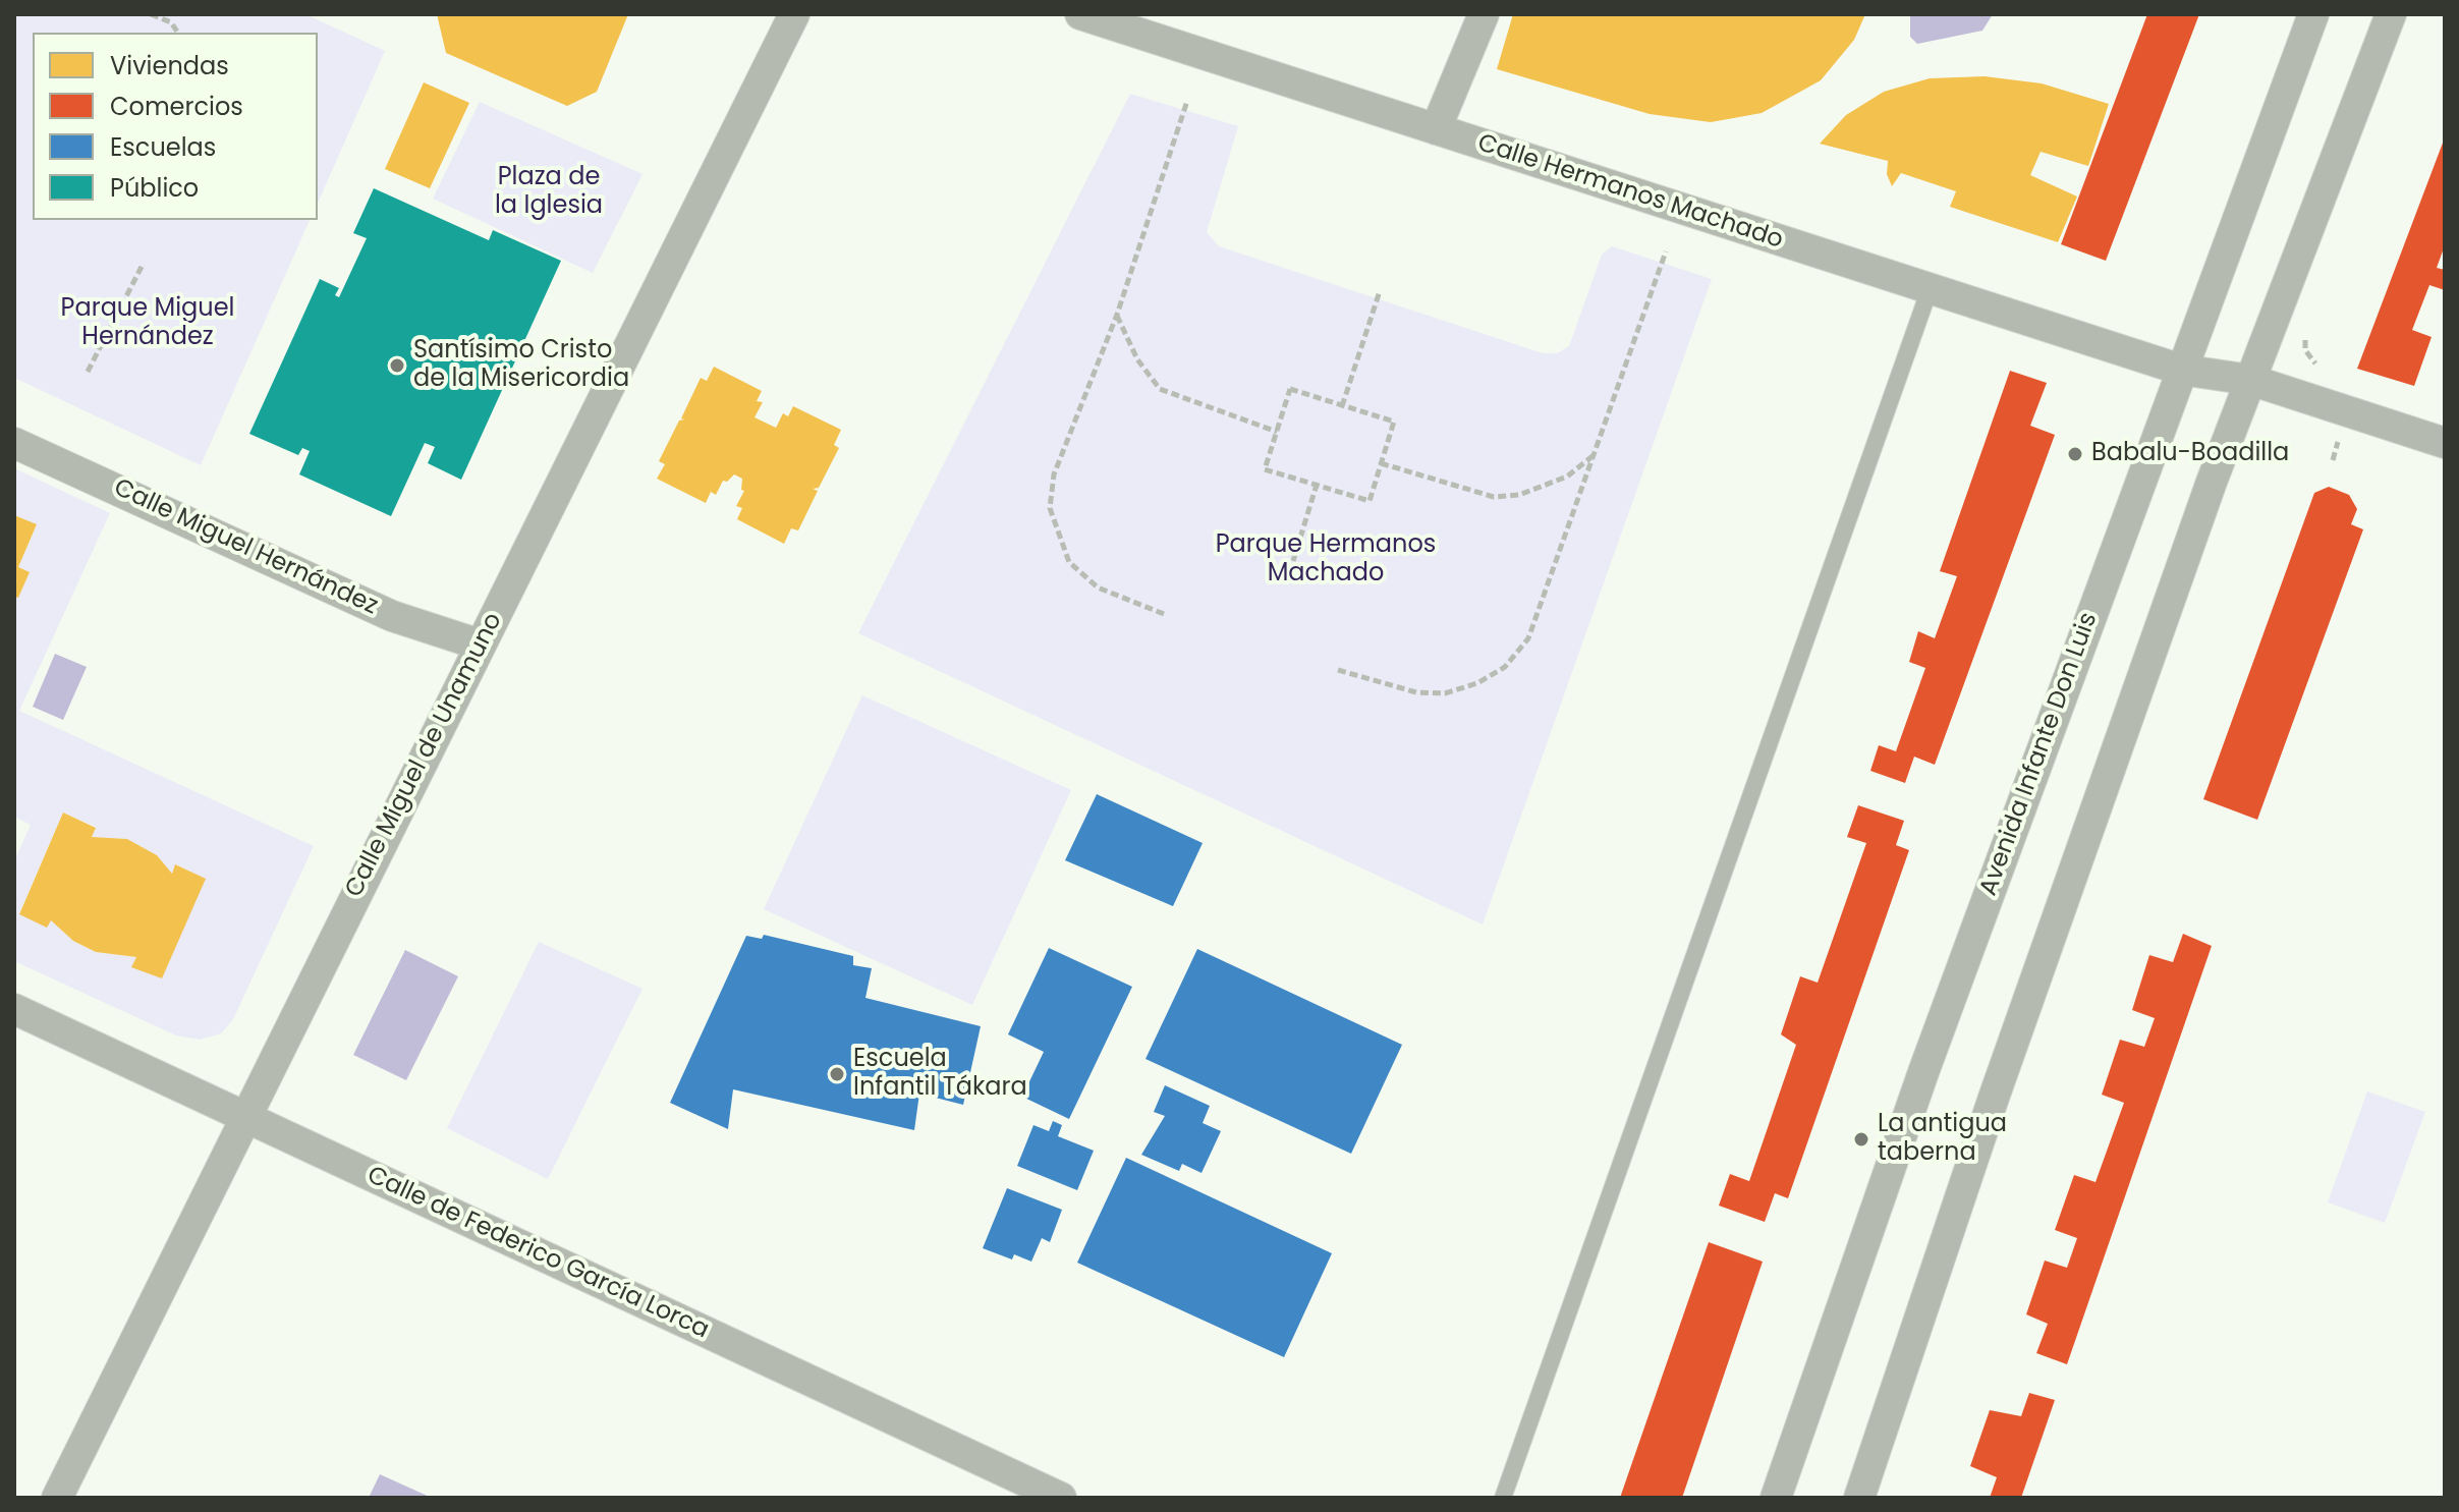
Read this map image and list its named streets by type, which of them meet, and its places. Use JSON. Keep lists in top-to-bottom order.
{
  "streets": {
    "street": [
      "Calle Hermanos Machado",
      "Calle Miguel Hernández",
      "Avenida Infante Don Luis",
      "Calle Miguel de Unamuno",
      "Calle de Federico García Lorca"
    ]
  },
  "crossings": [
    ["Calle Hermanos Machado", "Avenida Infante Don Luis"],
    ["Calle Miguel Hernández", "Calle Miguel de Unamuno"],
    ["Calle Miguel de Unamuno", "Calle de Federico García Lorca"]
  ],
  "parks": ["Plaza de la Iglesia", "Parque Miguel Hernández", "Parque Hermanos Machado"],
  "places": [
    "Santísimo Cristo de la Misericordia",
    "Babalu-Boadilla",
    "Escuela Infantil Tákara",
    "La antigua taberna"
  ],
  "legend": [
    "Viviendas",
    "Comercios",
    "Escuelas",
    "Público"
  ]
}
